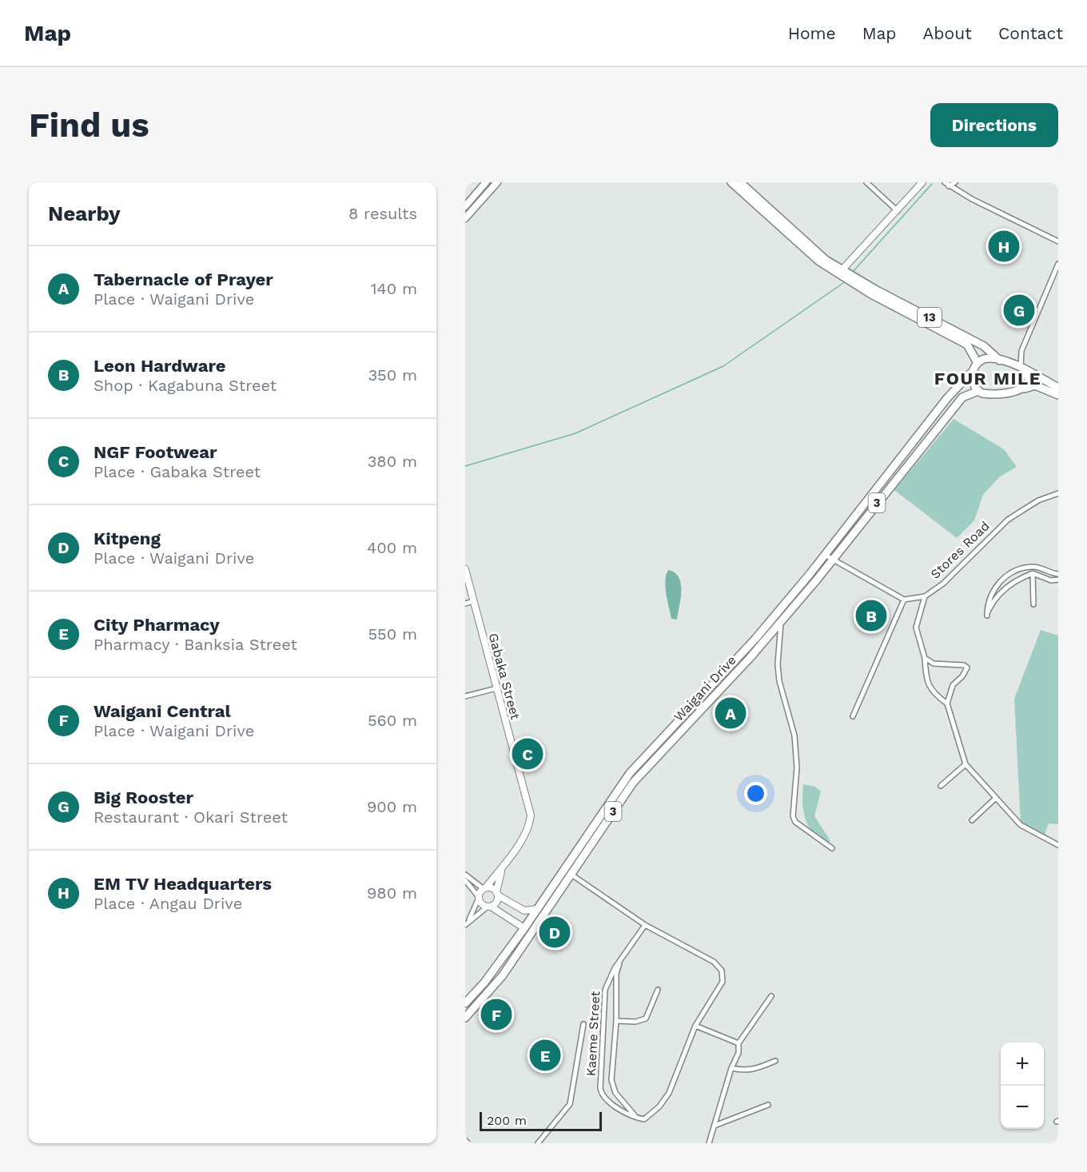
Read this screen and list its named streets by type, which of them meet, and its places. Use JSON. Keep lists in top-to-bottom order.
{
  "streets": {
    "highway": ["13", "3", "Waigani Drive"],
    "street": ["Stores Road", "Gabaka Street", "Kaeme Street"]
  },
  "crossings": [
    ["13", "Waigani Drive"]
  ],
  "districts": ["FOUR MILE"],
  "scale_bar": "200 m",
  "page": {
    "header": "Map",
    "nav": [
      "Home",
      "Map",
      "About",
      "Contact"
    ],
    "buttons": "Directions",
    "title": "Find us",
    "heading": ["Nearby", "8 results"],
    "pins": [
      "H",
      "G",
      "B",
      "A",
      "C",
      "D",
      "F",
      "E"
    ],
    "list": [
      {
        "mark": "A",
        "name": "Tabernacle of Prayer",
        "note": "Place · Waigani Drive",
        "value": "140 m"
      },
      {
        "mark": "B",
        "name": "Leon Hardware",
        "note": "Shop · Kagabuna Street",
        "value": "350 m"
      },
      {
        "mark": "C",
        "name": "NGF Footwear",
        "note": "Place · Gabaka Street",
        "value": "380 m"
      },
      {
        "mark": "D",
        "name": "Kitpeng",
        "note": "Place · Waigani Drive",
        "value": "400 m"
      },
      {
        "mark": "E",
        "name": "City Pharmacy",
        "note": "Pharmacy · Banksia Street",
        "value": "550 m"
      },
      {
        "mark": "F",
        "name": "Waigani Central",
        "note": "Place · Waigani Drive",
        "value": "560 m"
      },
      {
        "mark": "G",
        "name": "Big Rooster",
        "note": "Restaurant · Okari Street",
        "value": "900 m"
      },
      {
        "mark": "H",
        "name": "EM TV Headquarters",
        "note": "Place · Angau Drive",
        "value": "980 m"
      }
    ],
    "map_buttons": ["+", "−"],
    "scale": "200 m"
  }
}
